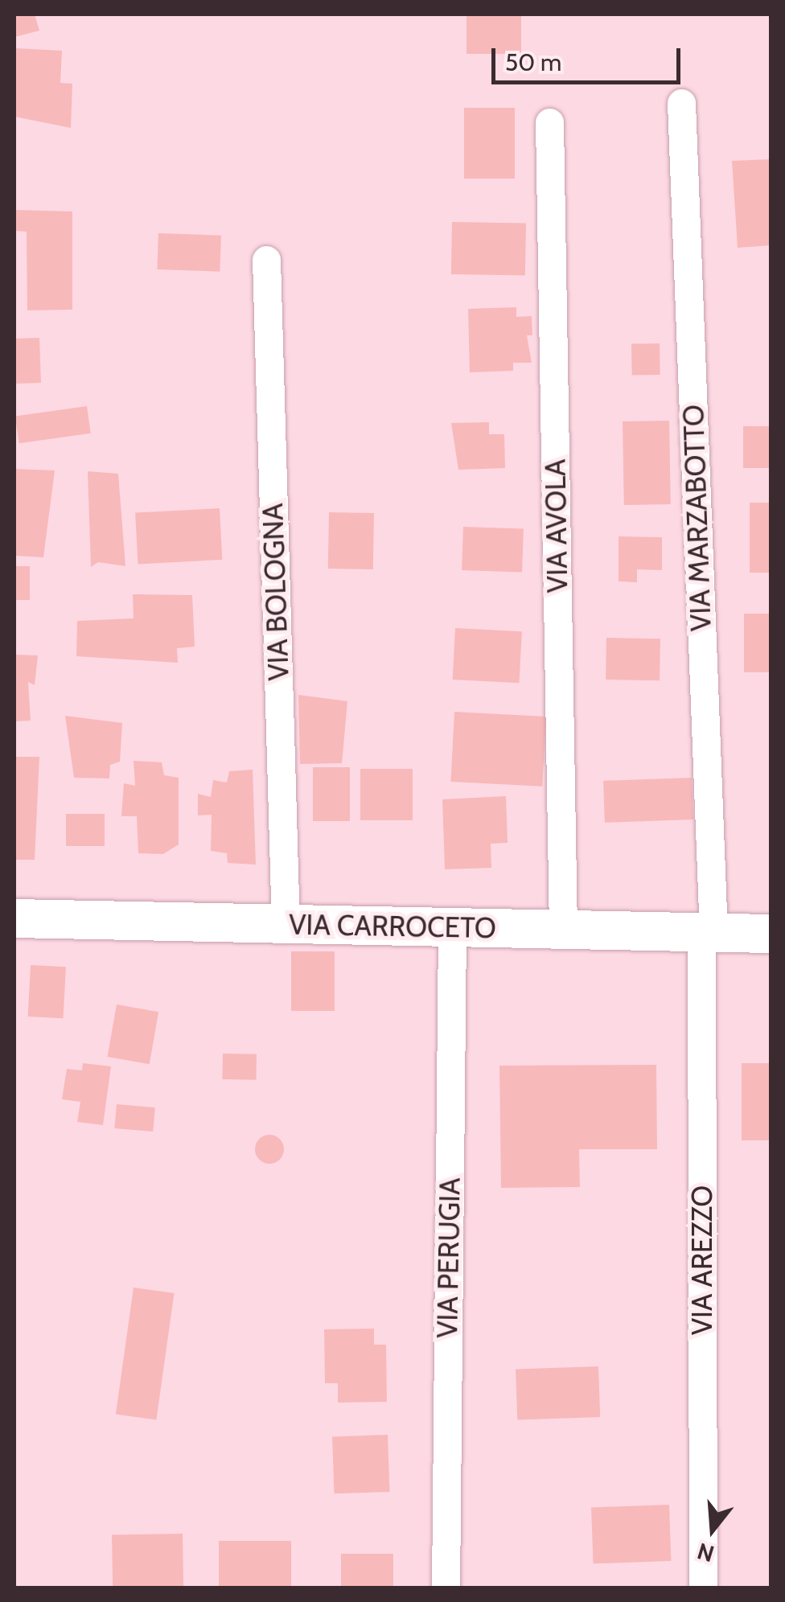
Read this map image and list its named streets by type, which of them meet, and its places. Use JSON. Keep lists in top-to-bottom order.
{
  "streets": {
    "street": [
      "VIA MARZABOTTO",
      "VIA AVOLA",
      "VIA BOLOGNA",
      "VIA CARROCETO",
      "VIA PERUGIA",
      "VIA AREZZO"
    ]
  },
  "crossings": [
    ["VIA MARZABOTTO", "VIA CARROCETO"],
    ["VIA MARZABOTTO", "VIA AREZZO"],
    ["VIA AVOLA", "VIA CARROCETO"],
    ["VIA BOLOGNA", "VIA CARROCETO"],
    ["VIA CARROCETO", "VIA PERUGIA"],
    ["VIA CARROCETO", "VIA AREZZO"]
  ],
  "scale_bar": "50 m",
  "north": "bottom"
}
